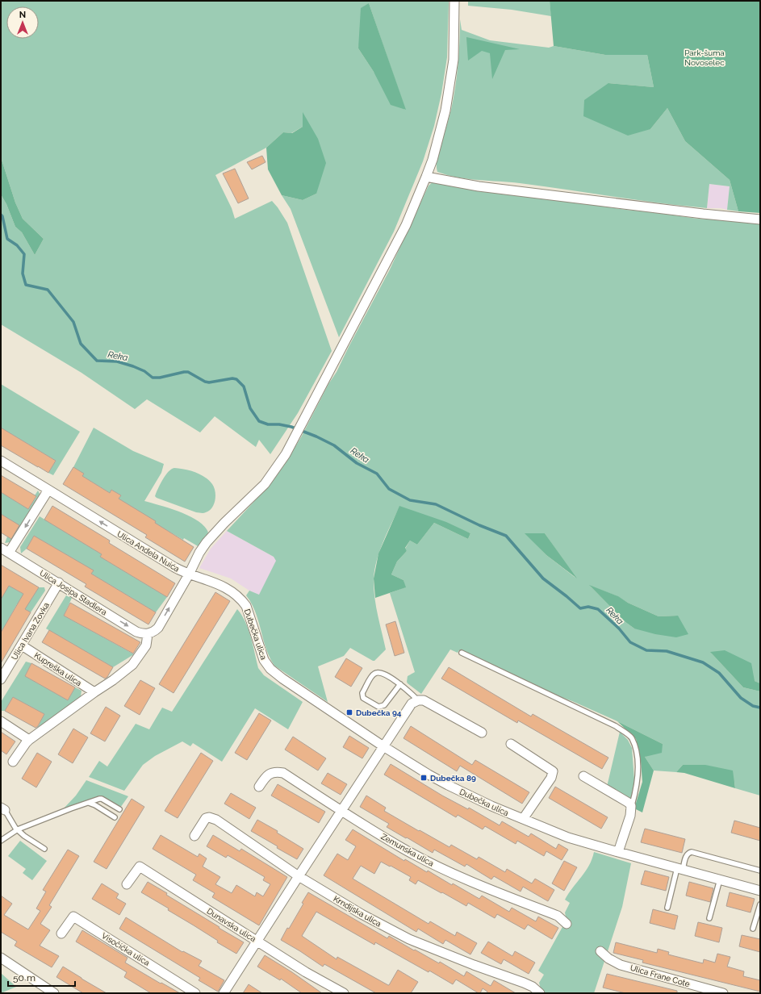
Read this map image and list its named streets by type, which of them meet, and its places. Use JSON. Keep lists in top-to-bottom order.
{
  "streets": {
    "street": [
      "Ulica Anđela Nuića",
      "Ulica Josipa Stadlera",
      "Ulica Ivana Zovka",
      "Dubečka ulica",
      "Kupreška ulica",
      "Zemunska ulica",
      "Krndijska ulica",
      "Dunavska ulica",
      "Visočička ulica",
      "Ulica Frane Cote"
    ]
  },
  "crossings": [
    ["Ulica Anđela Nuića", "Ulica Josipa Stadlera"],
    ["Ulica Anđela Nuića", "Dubečka ulica"],
    ["Ulica Josipa Stadlera", "Ulica Ivana Zovka"],
    ["Ulica Ivana Zovka", "Kupreška ulica"]
  ],
  "one_way": ["Ulica Josipa Stadlera"],
  "water": ["Reka"],
  "parks": ["Park-šuma Novoselec"],
  "places": {
    "transit": ["Dubečka 94", "Dubečka 89"]
  },
  "scale_bar": "50 m",
  "north": "top"
}
